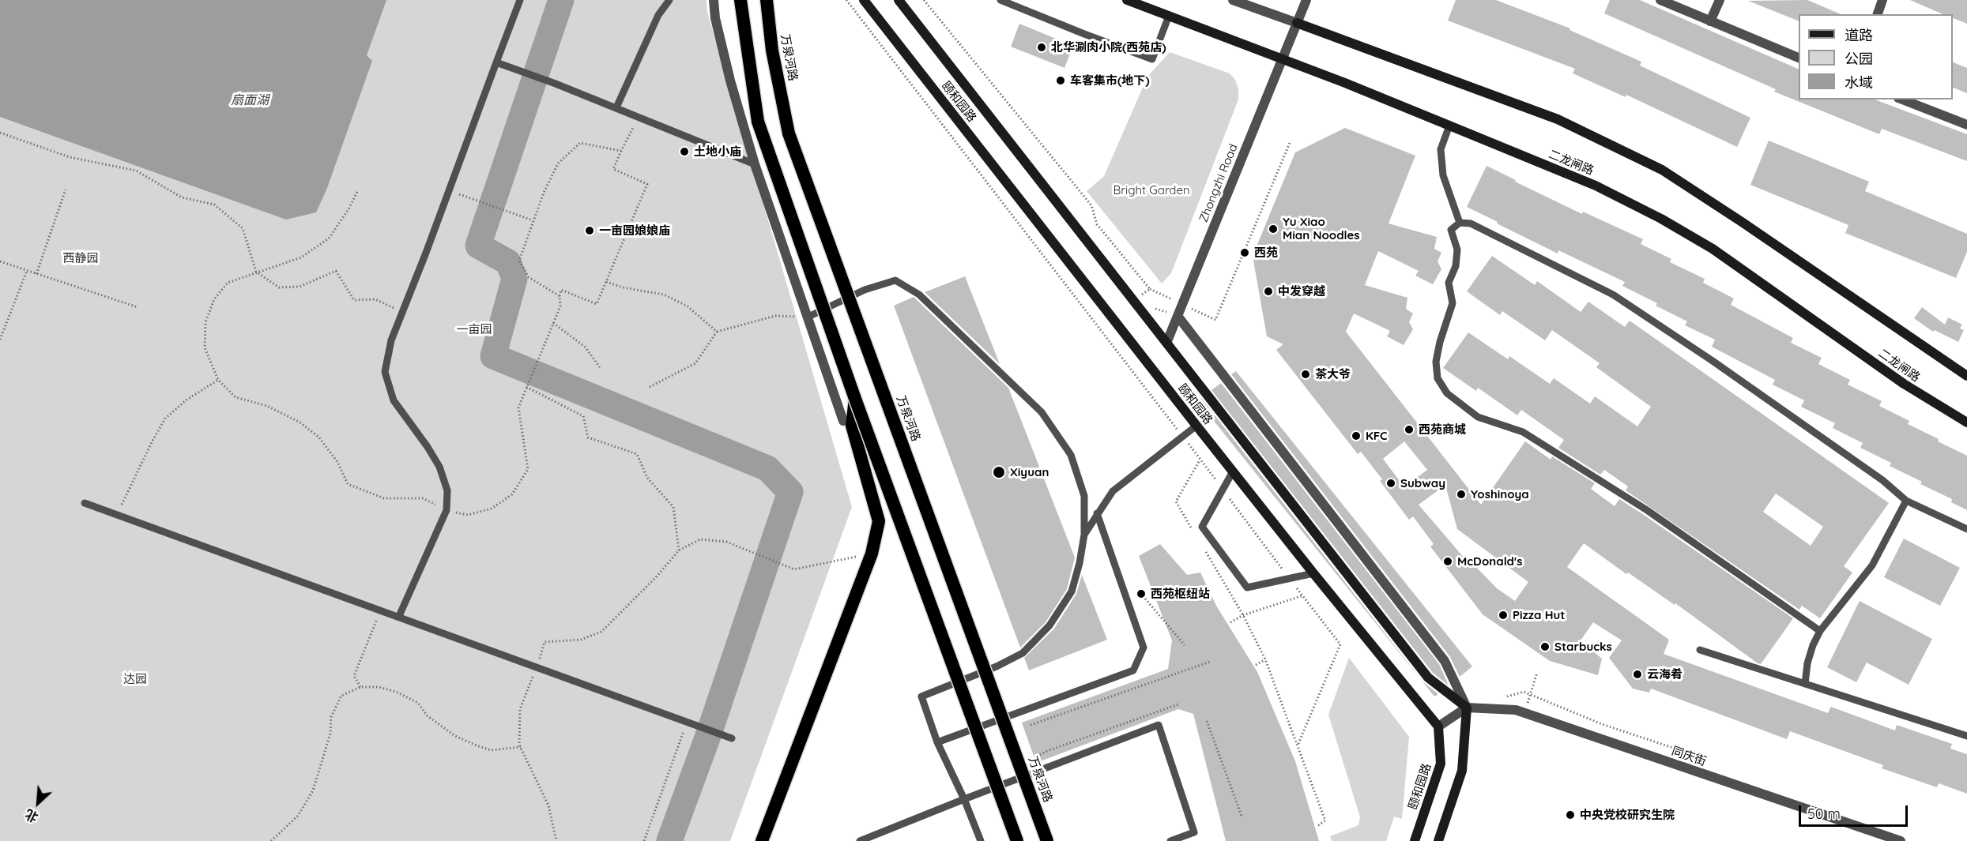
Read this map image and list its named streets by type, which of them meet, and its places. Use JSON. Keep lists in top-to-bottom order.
{
  "streets": {
    "highway": ["万泉河路"],
    "main road": ["颐和园路", "二龙闸路"],
    "street": ["Zhongzhi Road", "同庆街"]
  },
  "crossings": [
    ["颐和园路", "Zhongzhi Road"],
    ["颐和园路", "同庆街"],
    ["二龙闸路", "Zhongzhi Road"]
  ],
  "water": ["扇面湖"],
  "parks": [
    "Bright Garden",
    "西静园",
    "一亩园",
    "达园"
  ],
  "places": [
    "北华涮肉小院(西苑店)",
    "车客集市(地下)",
    "土地小庙",
    "Yu Xiao Mian Noodles",
    "一亩园娘娘庙",
    "西苑",
    "中发穿越",
    "茶大爷",
    "西苑商城",
    "KFC",
    "Xiyuan",
    "Subway",
    "Yoshinoya",
    "McDonald's",
    "西苑枢纽站",
    "Pizza Hut",
    "Starbucks",
    "云海肴",
    "中央党校研究生院"
  ],
  "legend": ["道路", "公园", "水域"],
  "scale_bar": "50 m",
  "north": "bottom left"
}
